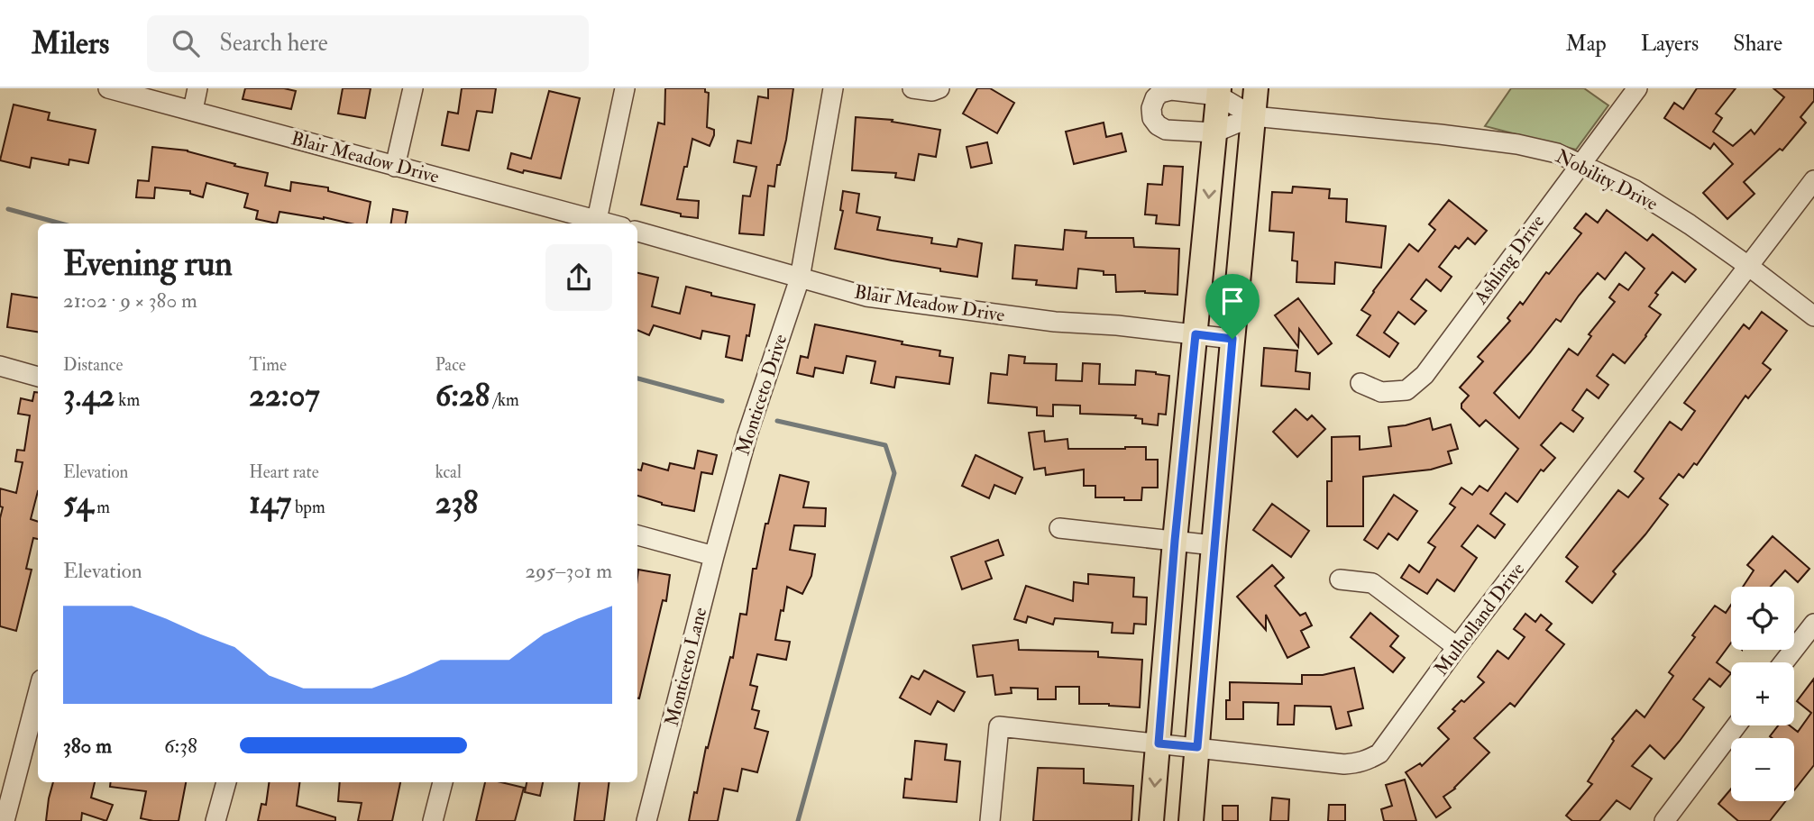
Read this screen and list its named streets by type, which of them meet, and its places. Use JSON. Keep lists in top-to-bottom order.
{
  "streets": {
    "street": [
      "Blair Meadow Drive",
      "Nobility Drive",
      "Ashling Drive",
      "Monticeto Drive",
      "Mulholland Drive",
      "Monticeto Lane"
    ]
  },
  "crossings": [
    ["Blair Meadow Drive", "Monticeto Drive"],
    ["Nobility Drive", "Ashling Drive"],
    ["Nobility Drive", "Mulholland Drive"],
    ["Monticeto Drive", "Monticeto Lane"]
  ],
  "page": {
    "header": "Milers",
    "search": "Search here",
    "nav": ["Map", "Layers", "Share"],
    "heading": ["Evening run", "21:02 · 9 × 380 m"],
    "stats": [
      ["Distance", "3.42 km"],
      ["Time", "22:07"],
      ["Pace", "6:28 /km"],
      ["Elevation", "54 m"],
      ["Heart rate", "147 bpm"],
      ["kcal", "238"]
    ],
    "chart": ["Elevation", "295–301 m"],
    "map_buttons": ["+", "−"],
    "list": [
      {
        "name": "380 m",
        "note": "6:38"
      }
    ]
  }
}
